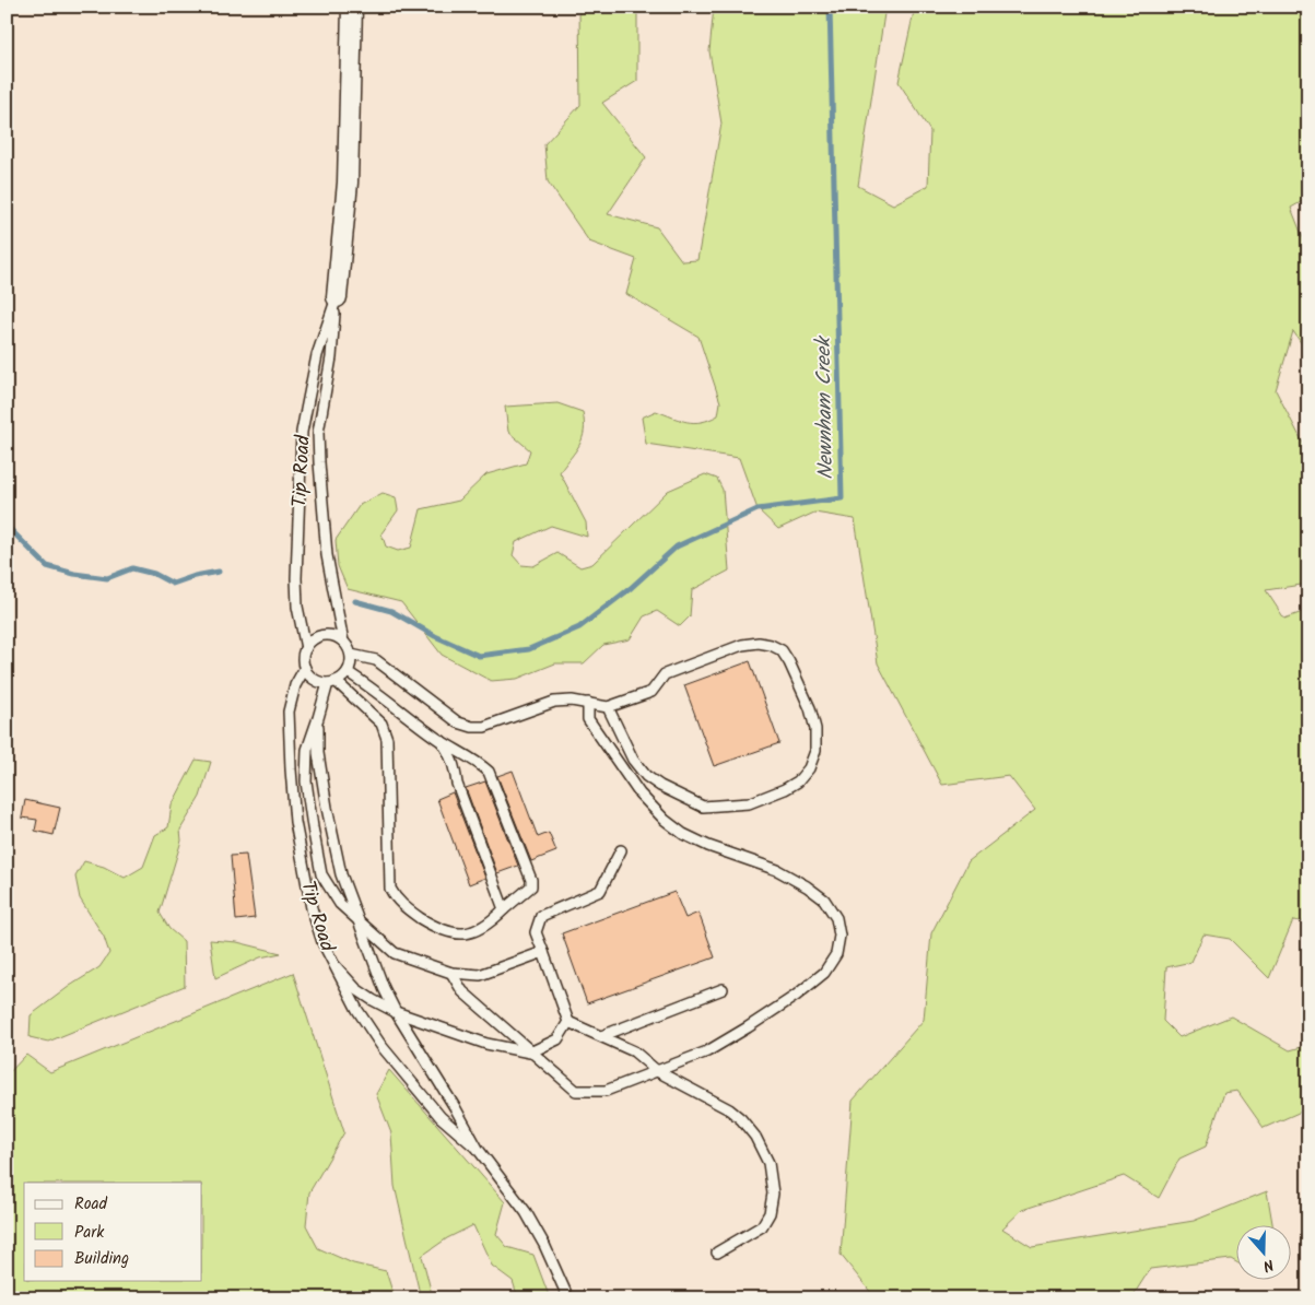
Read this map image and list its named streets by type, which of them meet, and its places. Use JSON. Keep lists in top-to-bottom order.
{
  "streets": {
    "street": ["Tip Road"]
  },
  "water": ["Newnham Creek"],
  "legend": ["Road", "Park", "Building"],
  "north": "bottom"
}
